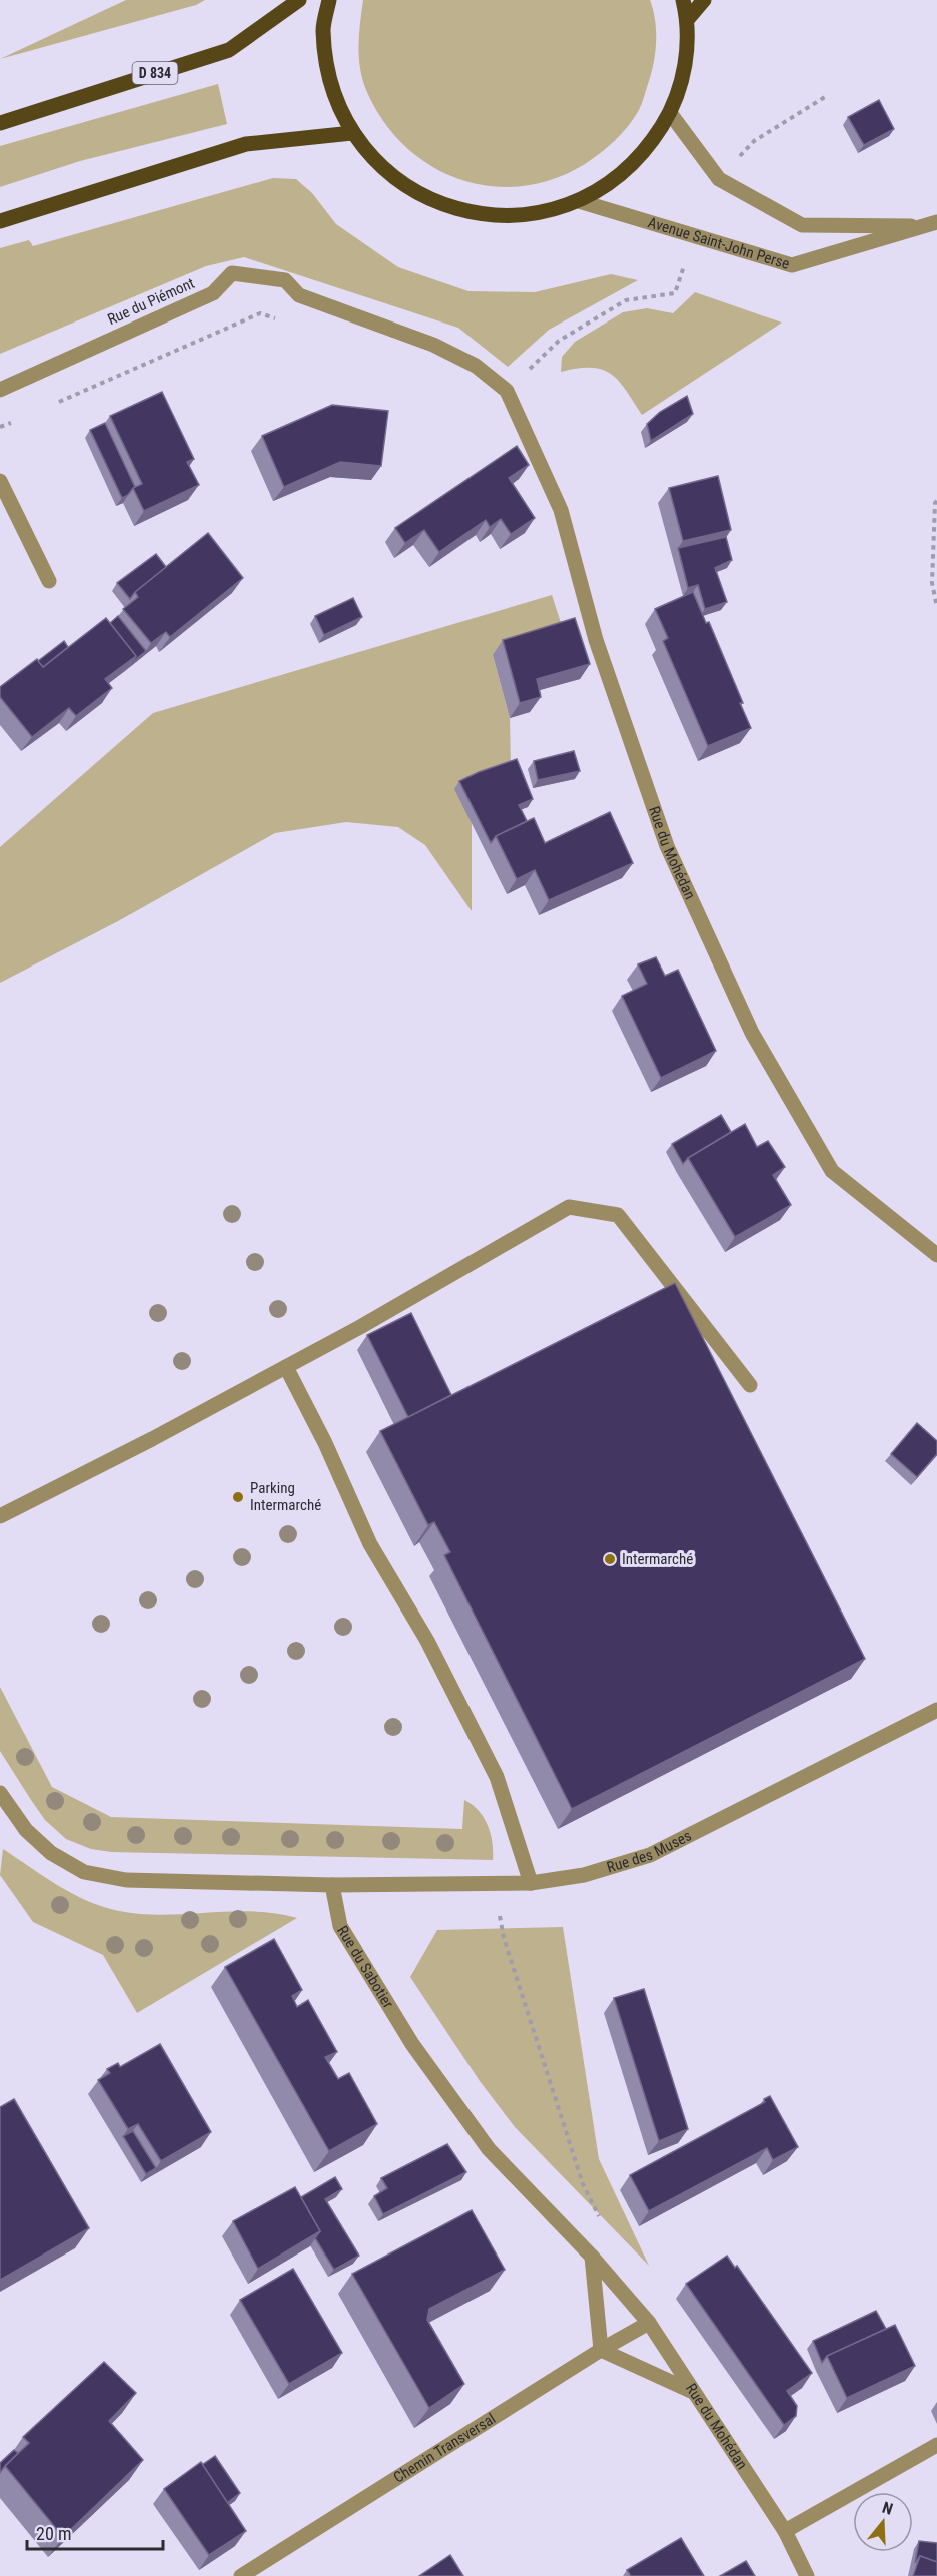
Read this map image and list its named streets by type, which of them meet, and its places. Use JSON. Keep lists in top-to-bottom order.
{
  "streets": {
    "main road": ["D 834"],
    "street": [
      "Avenue Saint-John Perse",
      "Rue du Piémont",
      "Rue du Mohédan",
      "Rue des Muses",
      "Rue du Sabotier",
      "Chemin Transversal"
    ]
  },
  "crossings": [
    ["Rue du Piémont", "Rue du Mohédan"],
    ["Rue du Mohédan", "Rue du Sabotier"],
    ["Rue du Mohédan", "Chemin Transversal"],
    ["Rue des Muses", "Rue du Sabotier"],
    ["Rue du Sabotier", "Chemin Transversal"]
  ],
  "places": ["Parking Intermarché", "Intermarché"],
  "scale_bar": "20 m",
  "north": "top"
}
